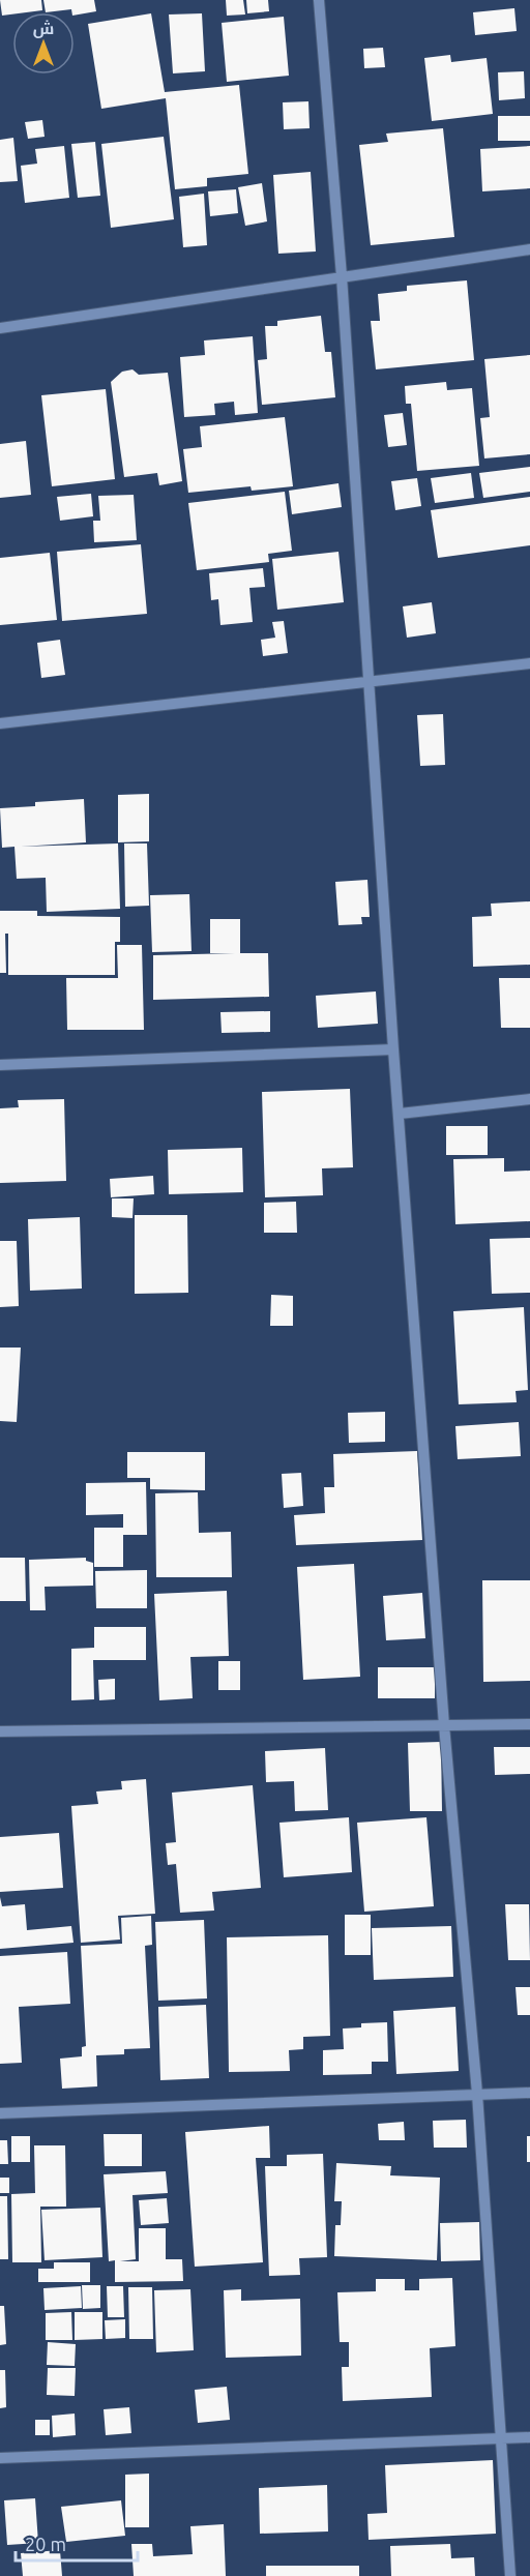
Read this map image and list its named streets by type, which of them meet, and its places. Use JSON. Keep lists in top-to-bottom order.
{
  "scale_bar": "20 m",
  "north": "top"
}
